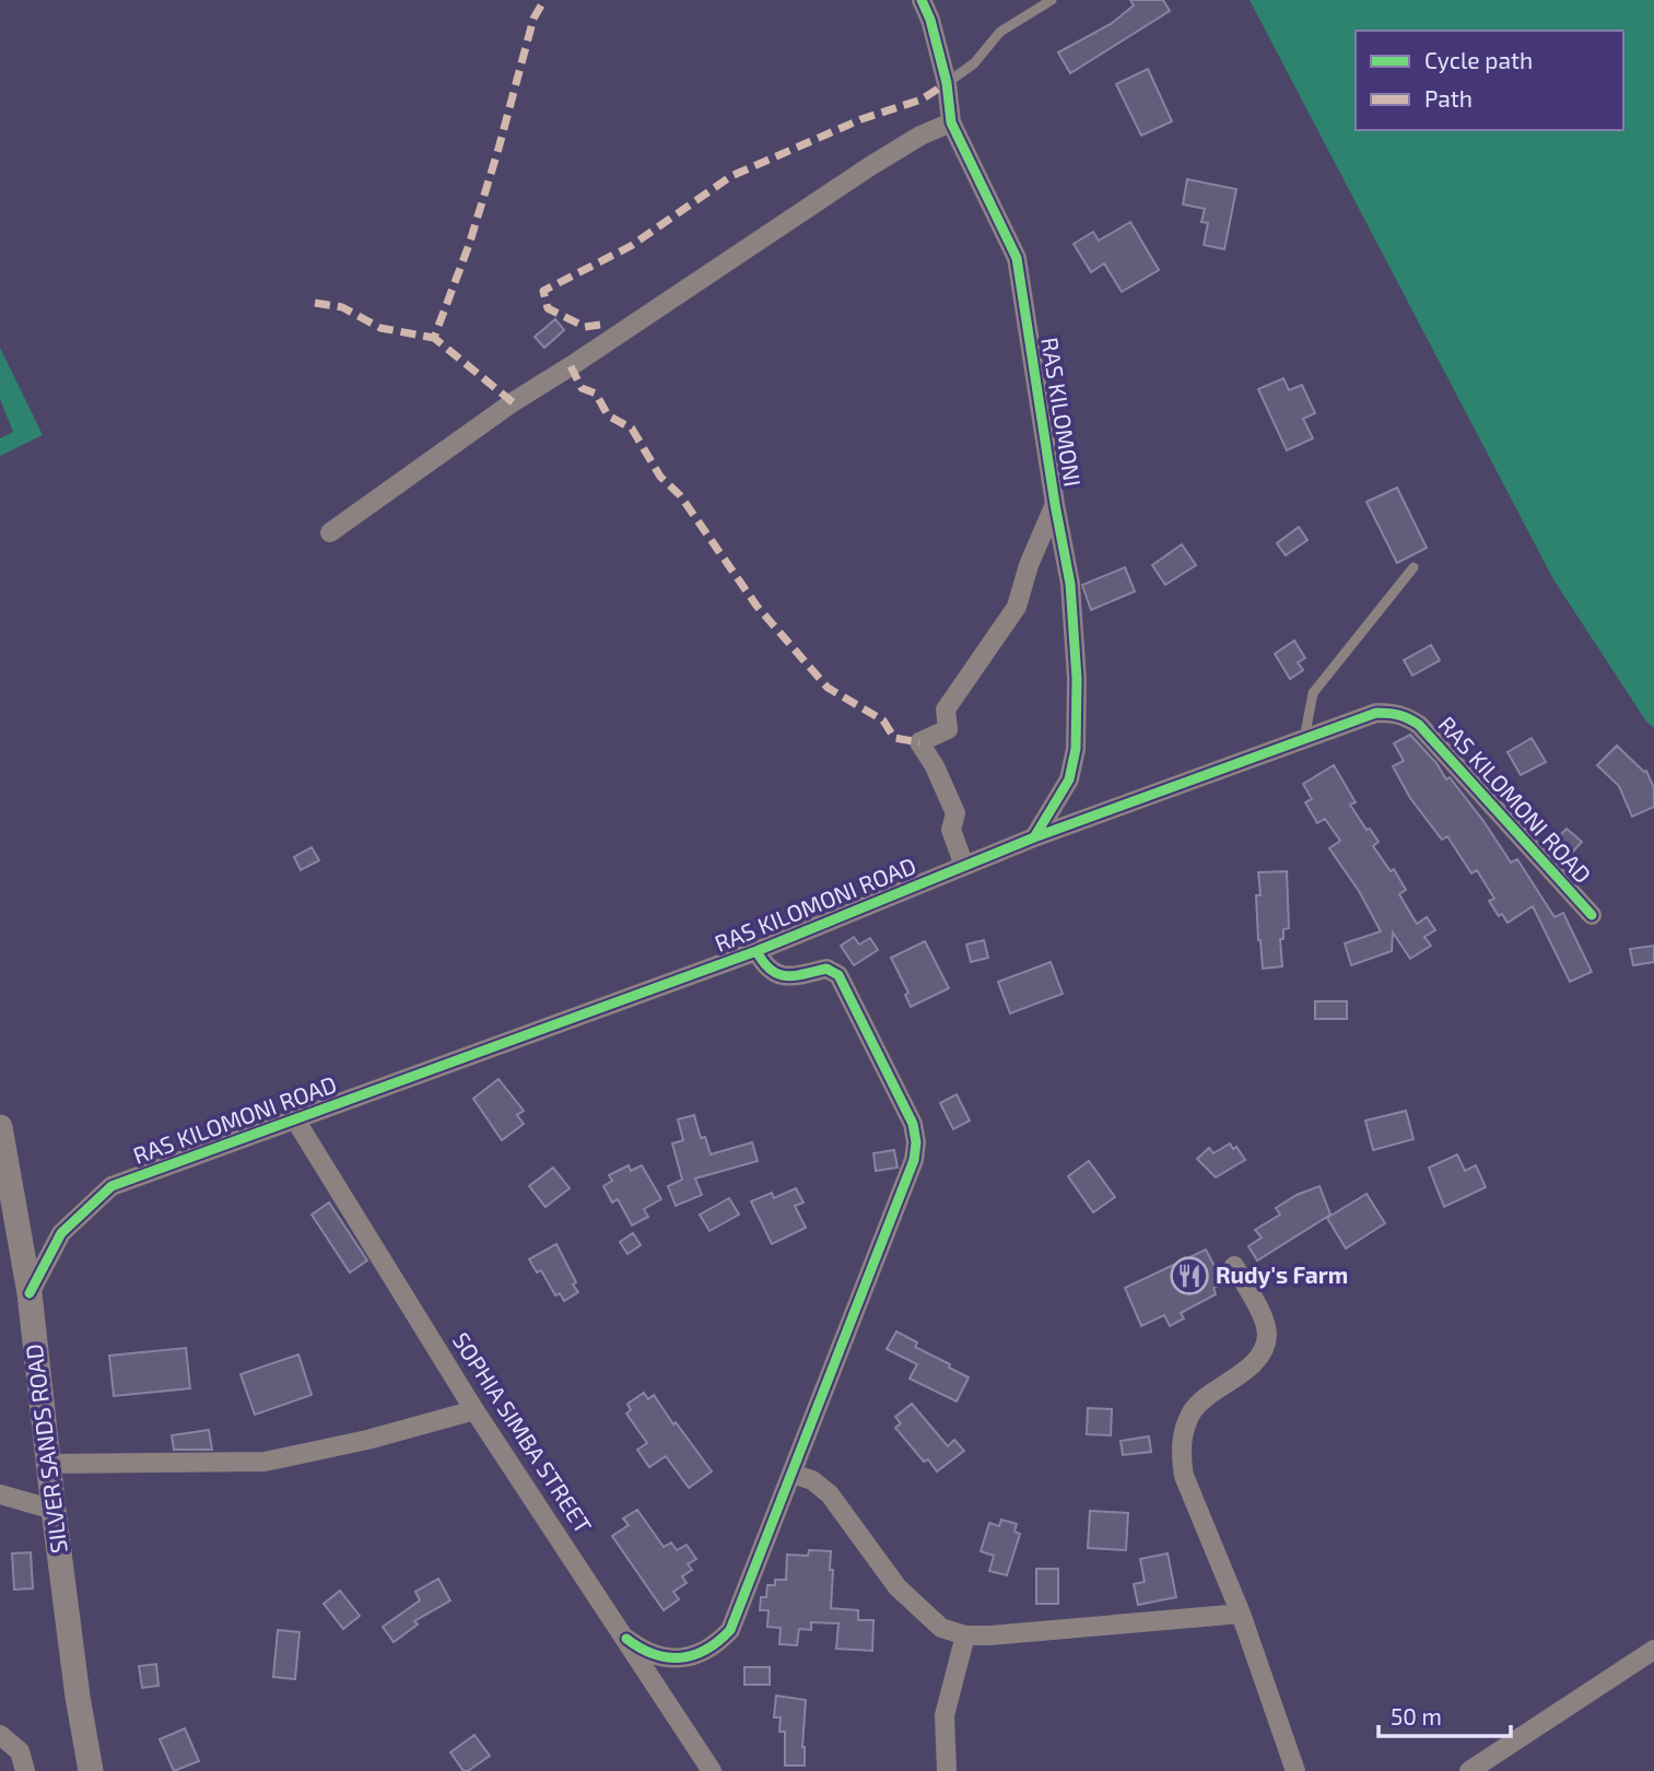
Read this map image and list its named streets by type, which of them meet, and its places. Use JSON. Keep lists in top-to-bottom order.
{
  "streets": {
    "street": [
      "RAS KILOMONI",
      "RAS KILOMONI ROAD",
      "SOPHIA SIMBA STREET",
      "SILVER SANDS ROAD"
    ]
  },
  "crossings": [
    ["RAS KILOMONI", "RAS KILOMONI ROAD"],
    ["RAS KILOMONI ROAD", "SOPHIA SIMBA STREET"],
    ["RAS KILOMONI ROAD", "SILVER SANDS ROAD"]
  ],
  "places": {
    "restaurant": ["Rudy's Farm"]
  },
  "legend": ["Cycle path", "Path"],
  "scale_bar": "50 m"
}
